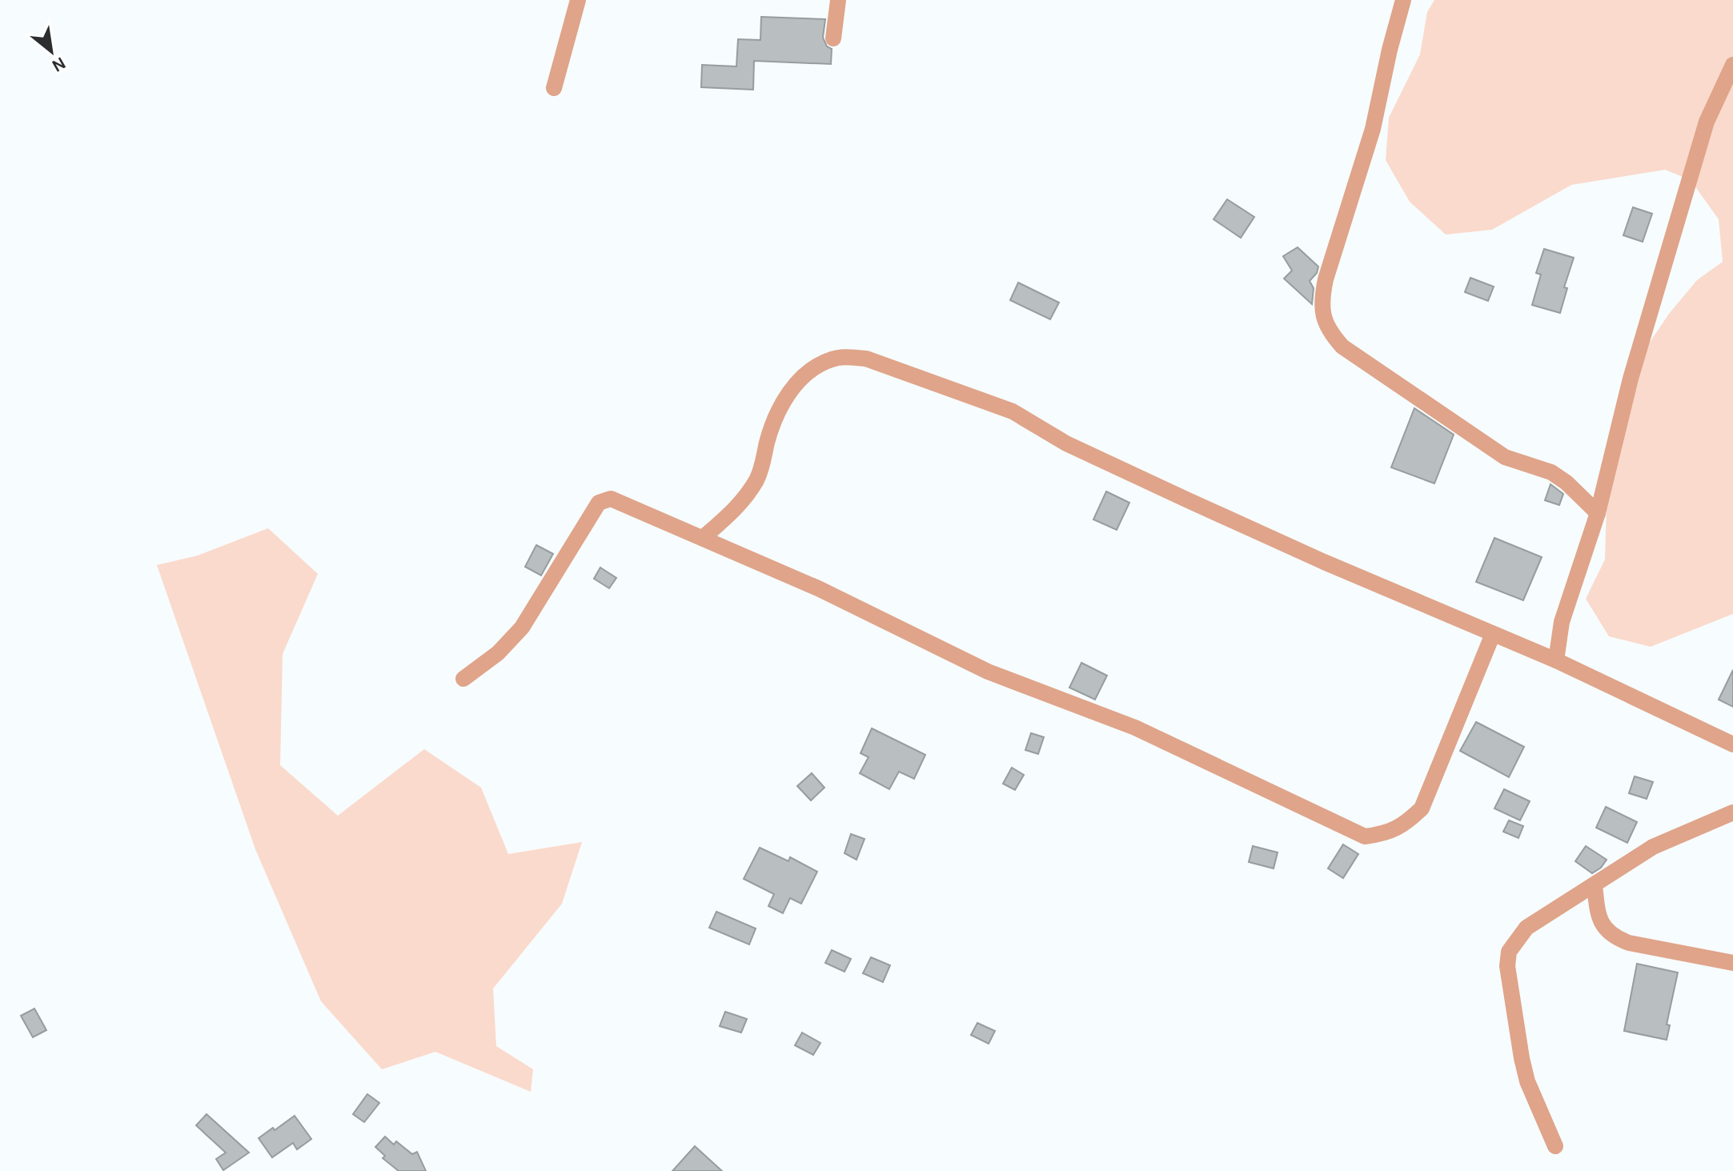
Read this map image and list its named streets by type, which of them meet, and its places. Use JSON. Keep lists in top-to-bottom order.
{
  "north": "bottom right"
}
